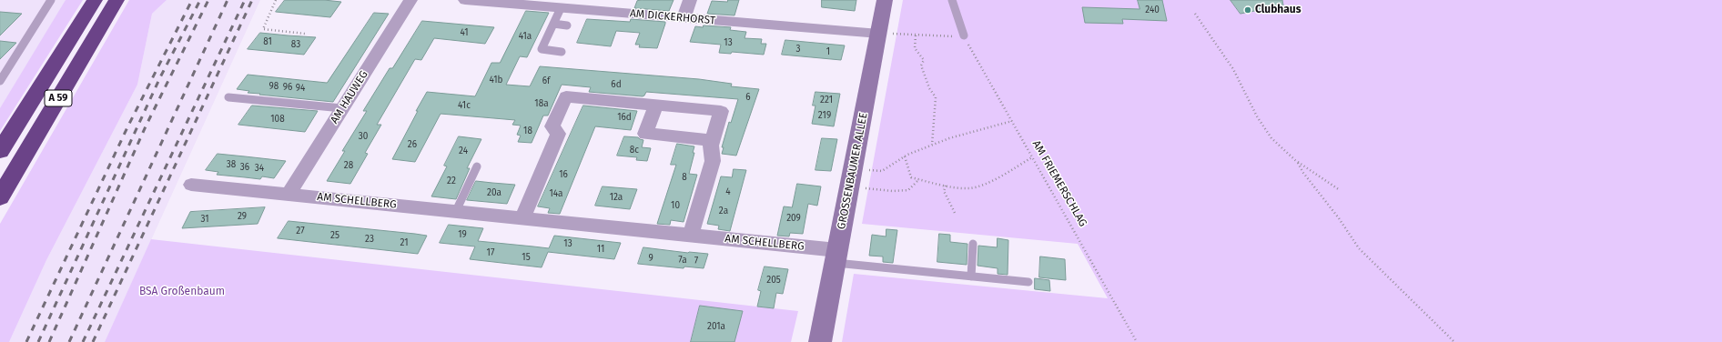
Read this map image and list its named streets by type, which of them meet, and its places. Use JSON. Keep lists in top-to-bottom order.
{
  "streets": {
    "highway": ["A 59"],
    "main road": ["GROSSENBAUMER ALLEE"],
    "street": ["AM DICKERHORST", "AM HAUWEG", "AM SCHELLBERG"],
    "path": ["AM FRIEMERSCHLAG"]
  },
  "crossings": [
    ["AM DICKERHORST", "GROSSENBAUMER ALLEE"],
    ["AM HAUWEG", "AM SCHELLBERG"],
    ["GROSSENBAUMER ALLEE", "AM SCHELLBERG"]
  ],
  "parks": ["BSA Großenbaum"],
  "places": ["Clubhaus"],
  "house_numbers": [
    "240",
    "41",
    "41a",
    "81",
    "13",
    "83",
    "3",
    "1",
    "41b",
    "6f",
    "6d",
    "98",
    "96",
    "94",
    "6",
    "221",
    "18a",
    "41c",
    "219",
    "16d",
    "108",
    "18",
    "30",
    "26",
    "8c",
    "24",
    "38",
    "28",
    "36",
    "34",
    "16",
    "8",
    "22",
    "4",
    "20a",
    "14a",
    "12a",
    "10",
    "2a",
    "29",
    "209",
    "31",
    "27",
    "19",
    "25",
    "23",
    "21",
    "13",
    "11",
    "17",
    "15",
    "9",
    "7a",
    "7",
    "205",
    "201a"
  ]
}
